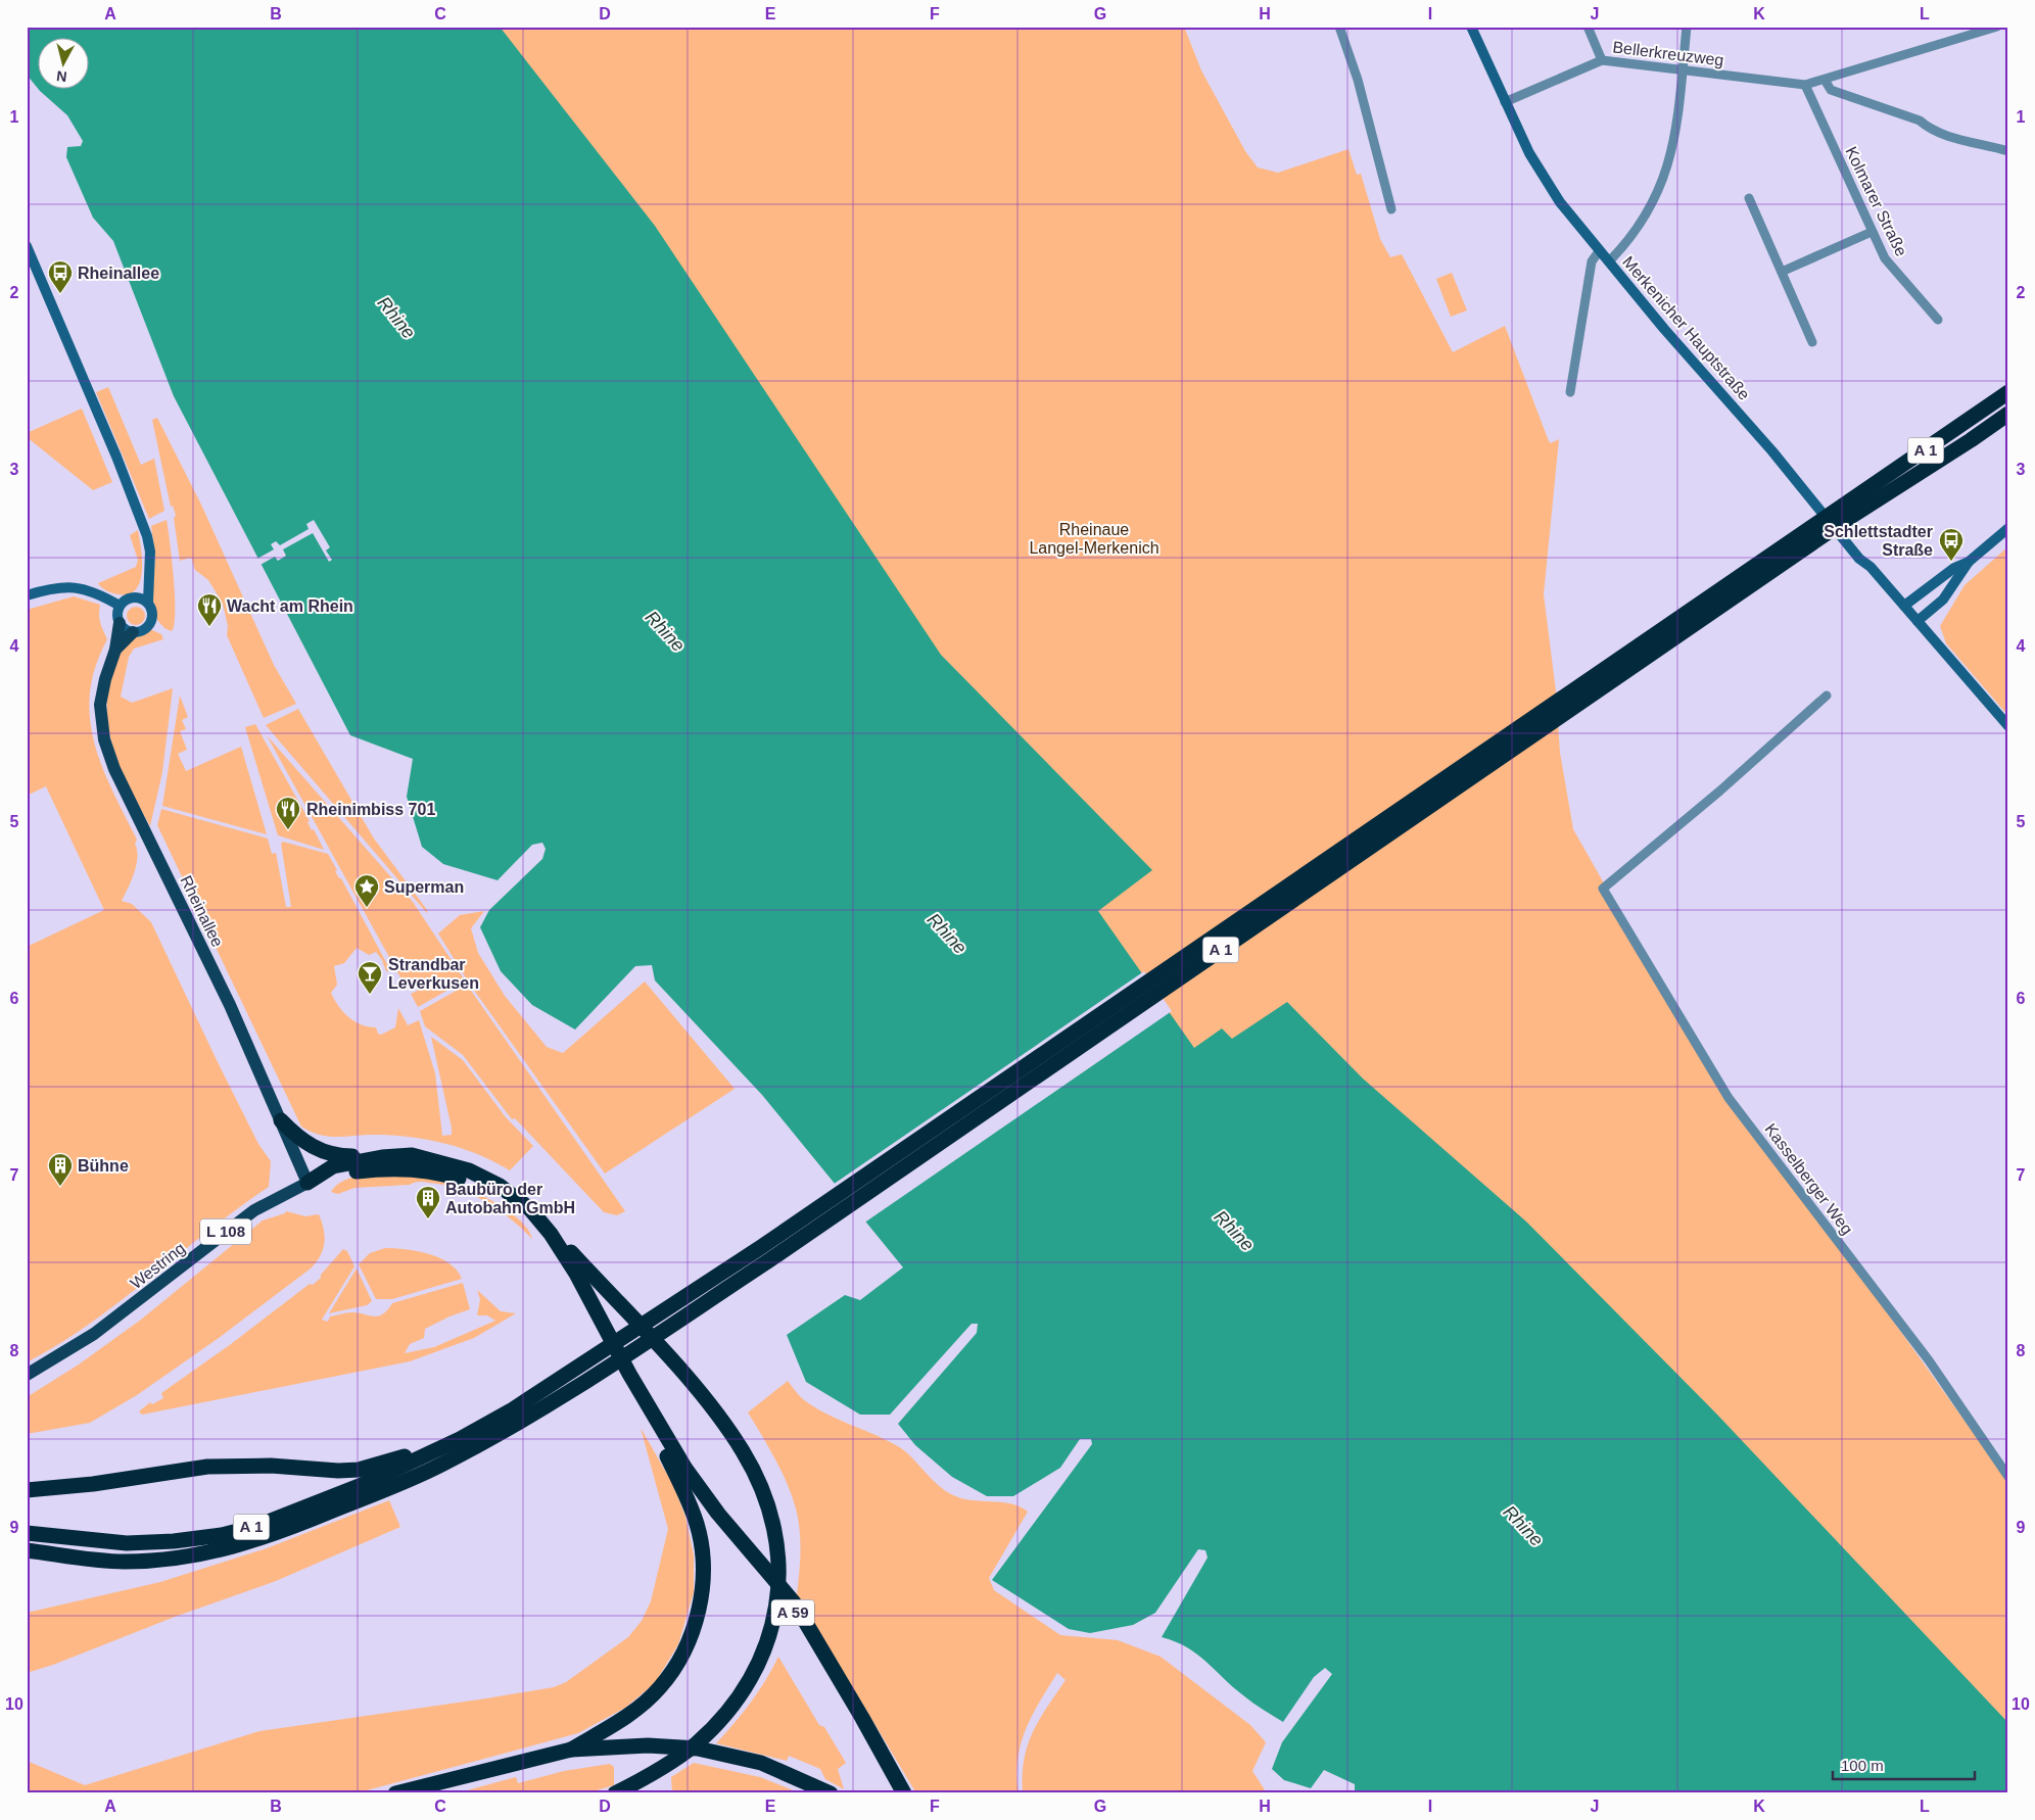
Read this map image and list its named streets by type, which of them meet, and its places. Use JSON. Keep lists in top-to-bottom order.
{
  "streets": {
    "highway": ["A 1", "A 59"],
    "main road": ["Rheinallee", "L 108", "Westring"],
    "street": [
      "Bellerkreuzweg",
      "Kolmarer Straße",
      "Merkenicher Hauptstraße",
      "Kasselberger Weg"
    ]
  },
  "crossings": [
    ["Bellerkreuzweg", "Kolmarer Straße"],
    ["Bellerkreuzweg", "Merkenicher Hauptstraße"],
    ["Rheinallee", "Westring"],
    ["Rheinallee", "A 59"],
    ["Westring", "A 59"]
  ],
  "water": ["Rhine"],
  "parks": ["Rheinaue Langel-Merkenich"],
  "places": {
    "bus stop": ["Rheinallee", "Schlettstadter Straße"],
    "restaurant": ["Wacht am Rhein", "Rheinimbiss 701"],
    "place": ["Superman"],
    "bar": ["Strandbar Leverkusen"],
    "building": ["Bühne", "Baubüro der Autobahn GmbH"]
  },
  "scale_bar": "100 m",
  "north": "bottom",
  "grid": {
    "columns": [
      "A",
      "B",
      "C",
      "D",
      "E",
      "F",
      "G",
      "H",
      "I",
      "J",
      "K",
      "L"
    ],
    "rows": [
      "1",
      "2",
      "3",
      "4",
      "5",
      "6",
      "7",
      "8",
      "9",
      "10"
    ]
  }
}
